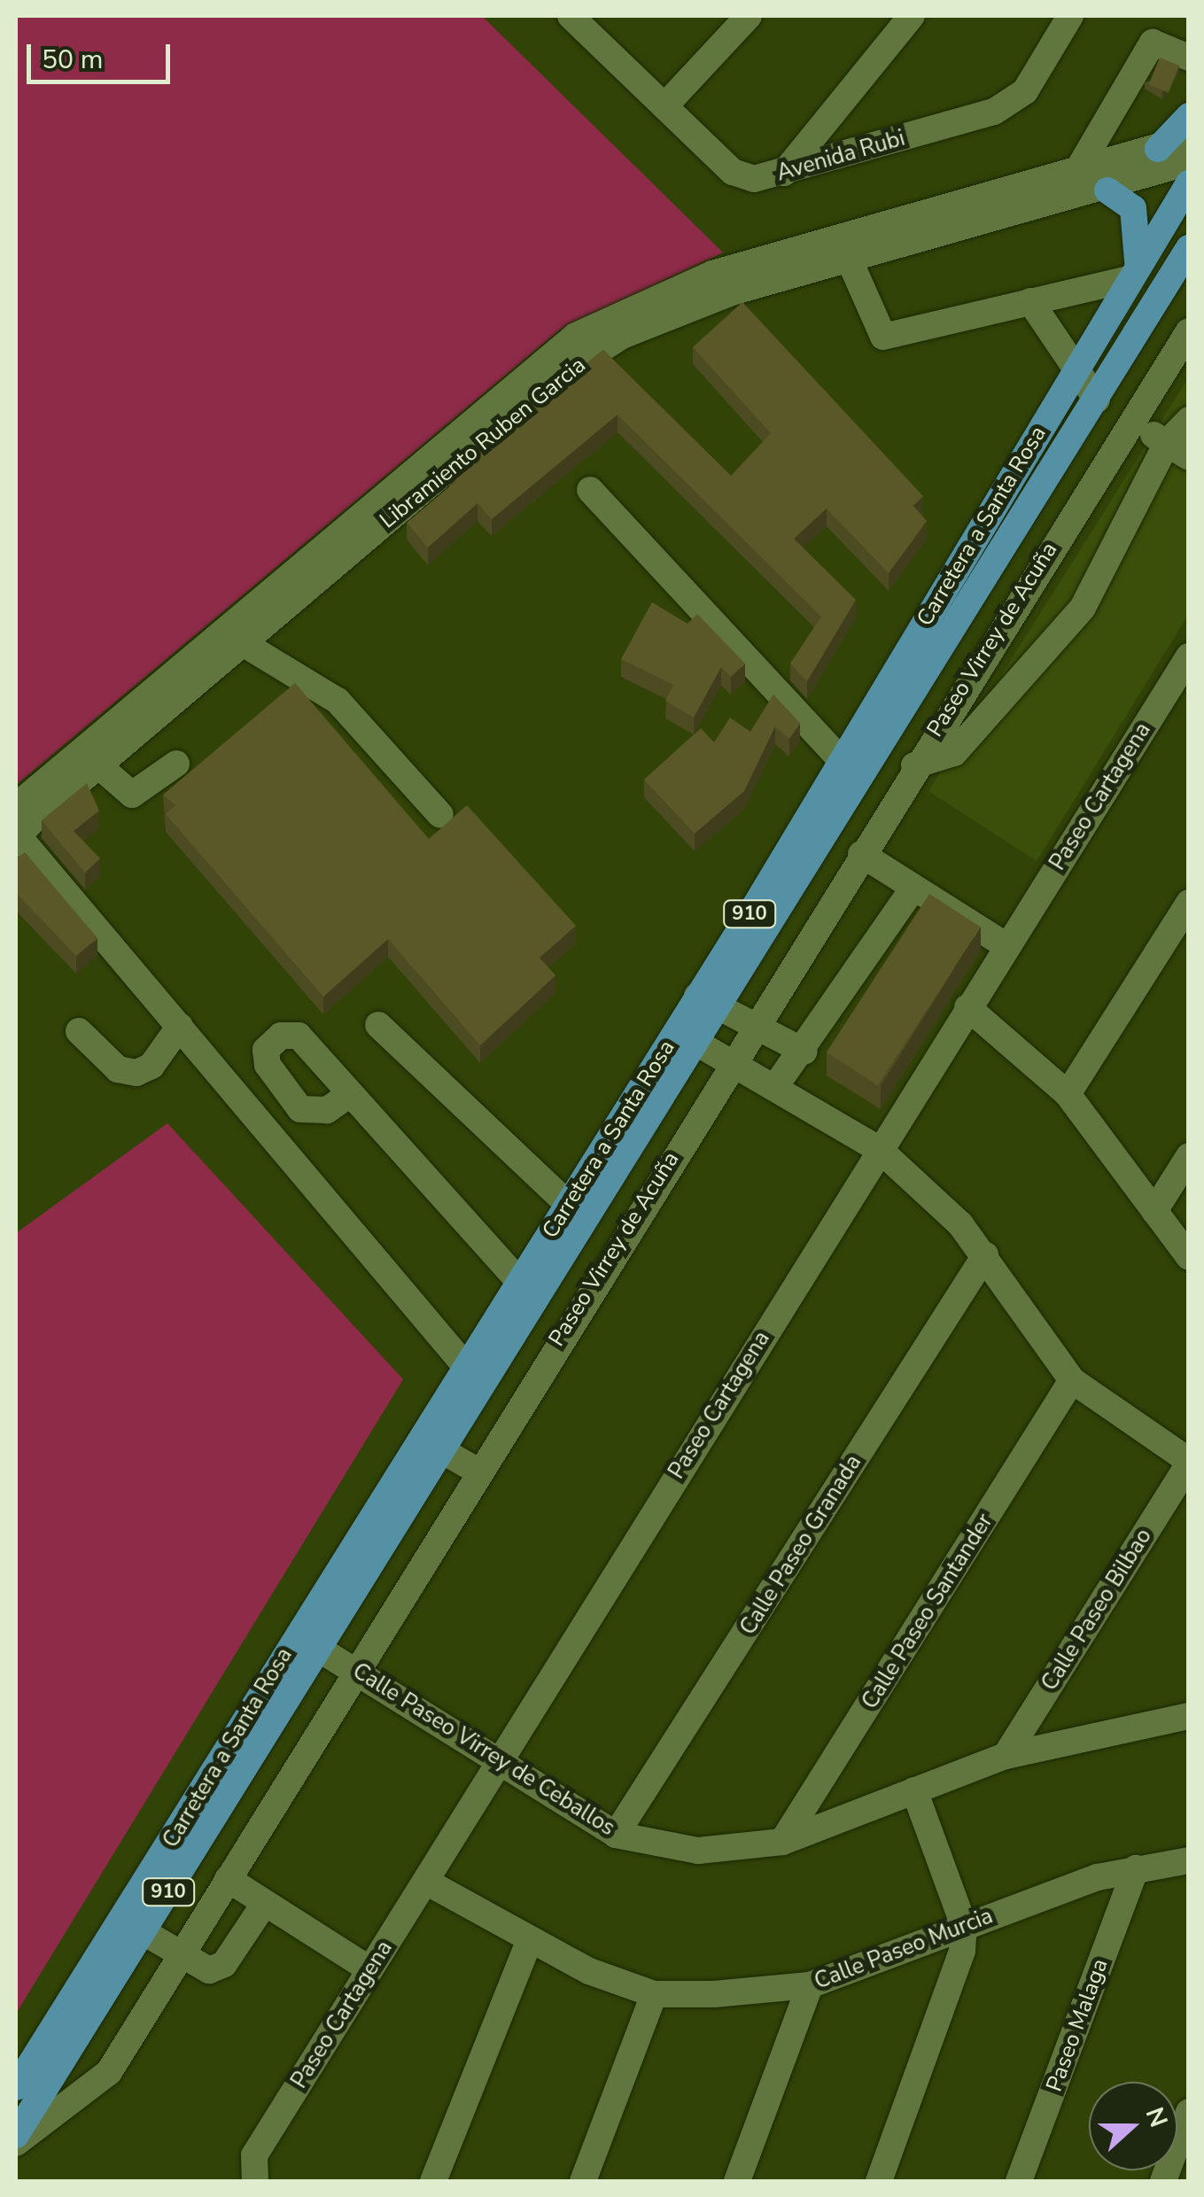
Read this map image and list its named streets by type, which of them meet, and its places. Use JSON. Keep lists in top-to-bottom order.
{
  "streets": {
    "main road": ["Carretera a Santa Rosa", "910"],
    "street": [
      "Avenida Rubi",
      "Libramiento Ruben Garcia",
      "Paseo Virrey de Acuña",
      "Paseo Cartagena",
      "Calle Paseo Granada",
      "Calle Paseo Bilbao",
      "Calle Paseo Santander",
      "Calle Paseo Virrey de Ceballos",
      "Calle Paseo Murcia",
      "Paseo Malaga"
    ]
  },
  "crossings": [
    ["Carretera a Santa Rosa", "Calle Paseo Virrey de Ceballos"],
    ["Paseo Virrey de Acuña", "Calle Paseo Virrey de Ceballos"],
    ["Paseo Cartagena", "Calle Paseo Virrey de Ceballos"],
    ["Paseo Cartagena", "Calle Paseo Murcia"],
    ["Calle Paseo Granada", "Calle Paseo Virrey de Ceballos"],
    ["Calle Paseo Bilbao", "Calle Paseo Virrey de Ceballos"],
    ["Calle Paseo Santander", "Calle Paseo Virrey de Ceballos"],
    ["Calle Paseo Murcia", "Paseo Malaga"]
  ],
  "scale_bar": "50 m",
  "north": "right"
}
